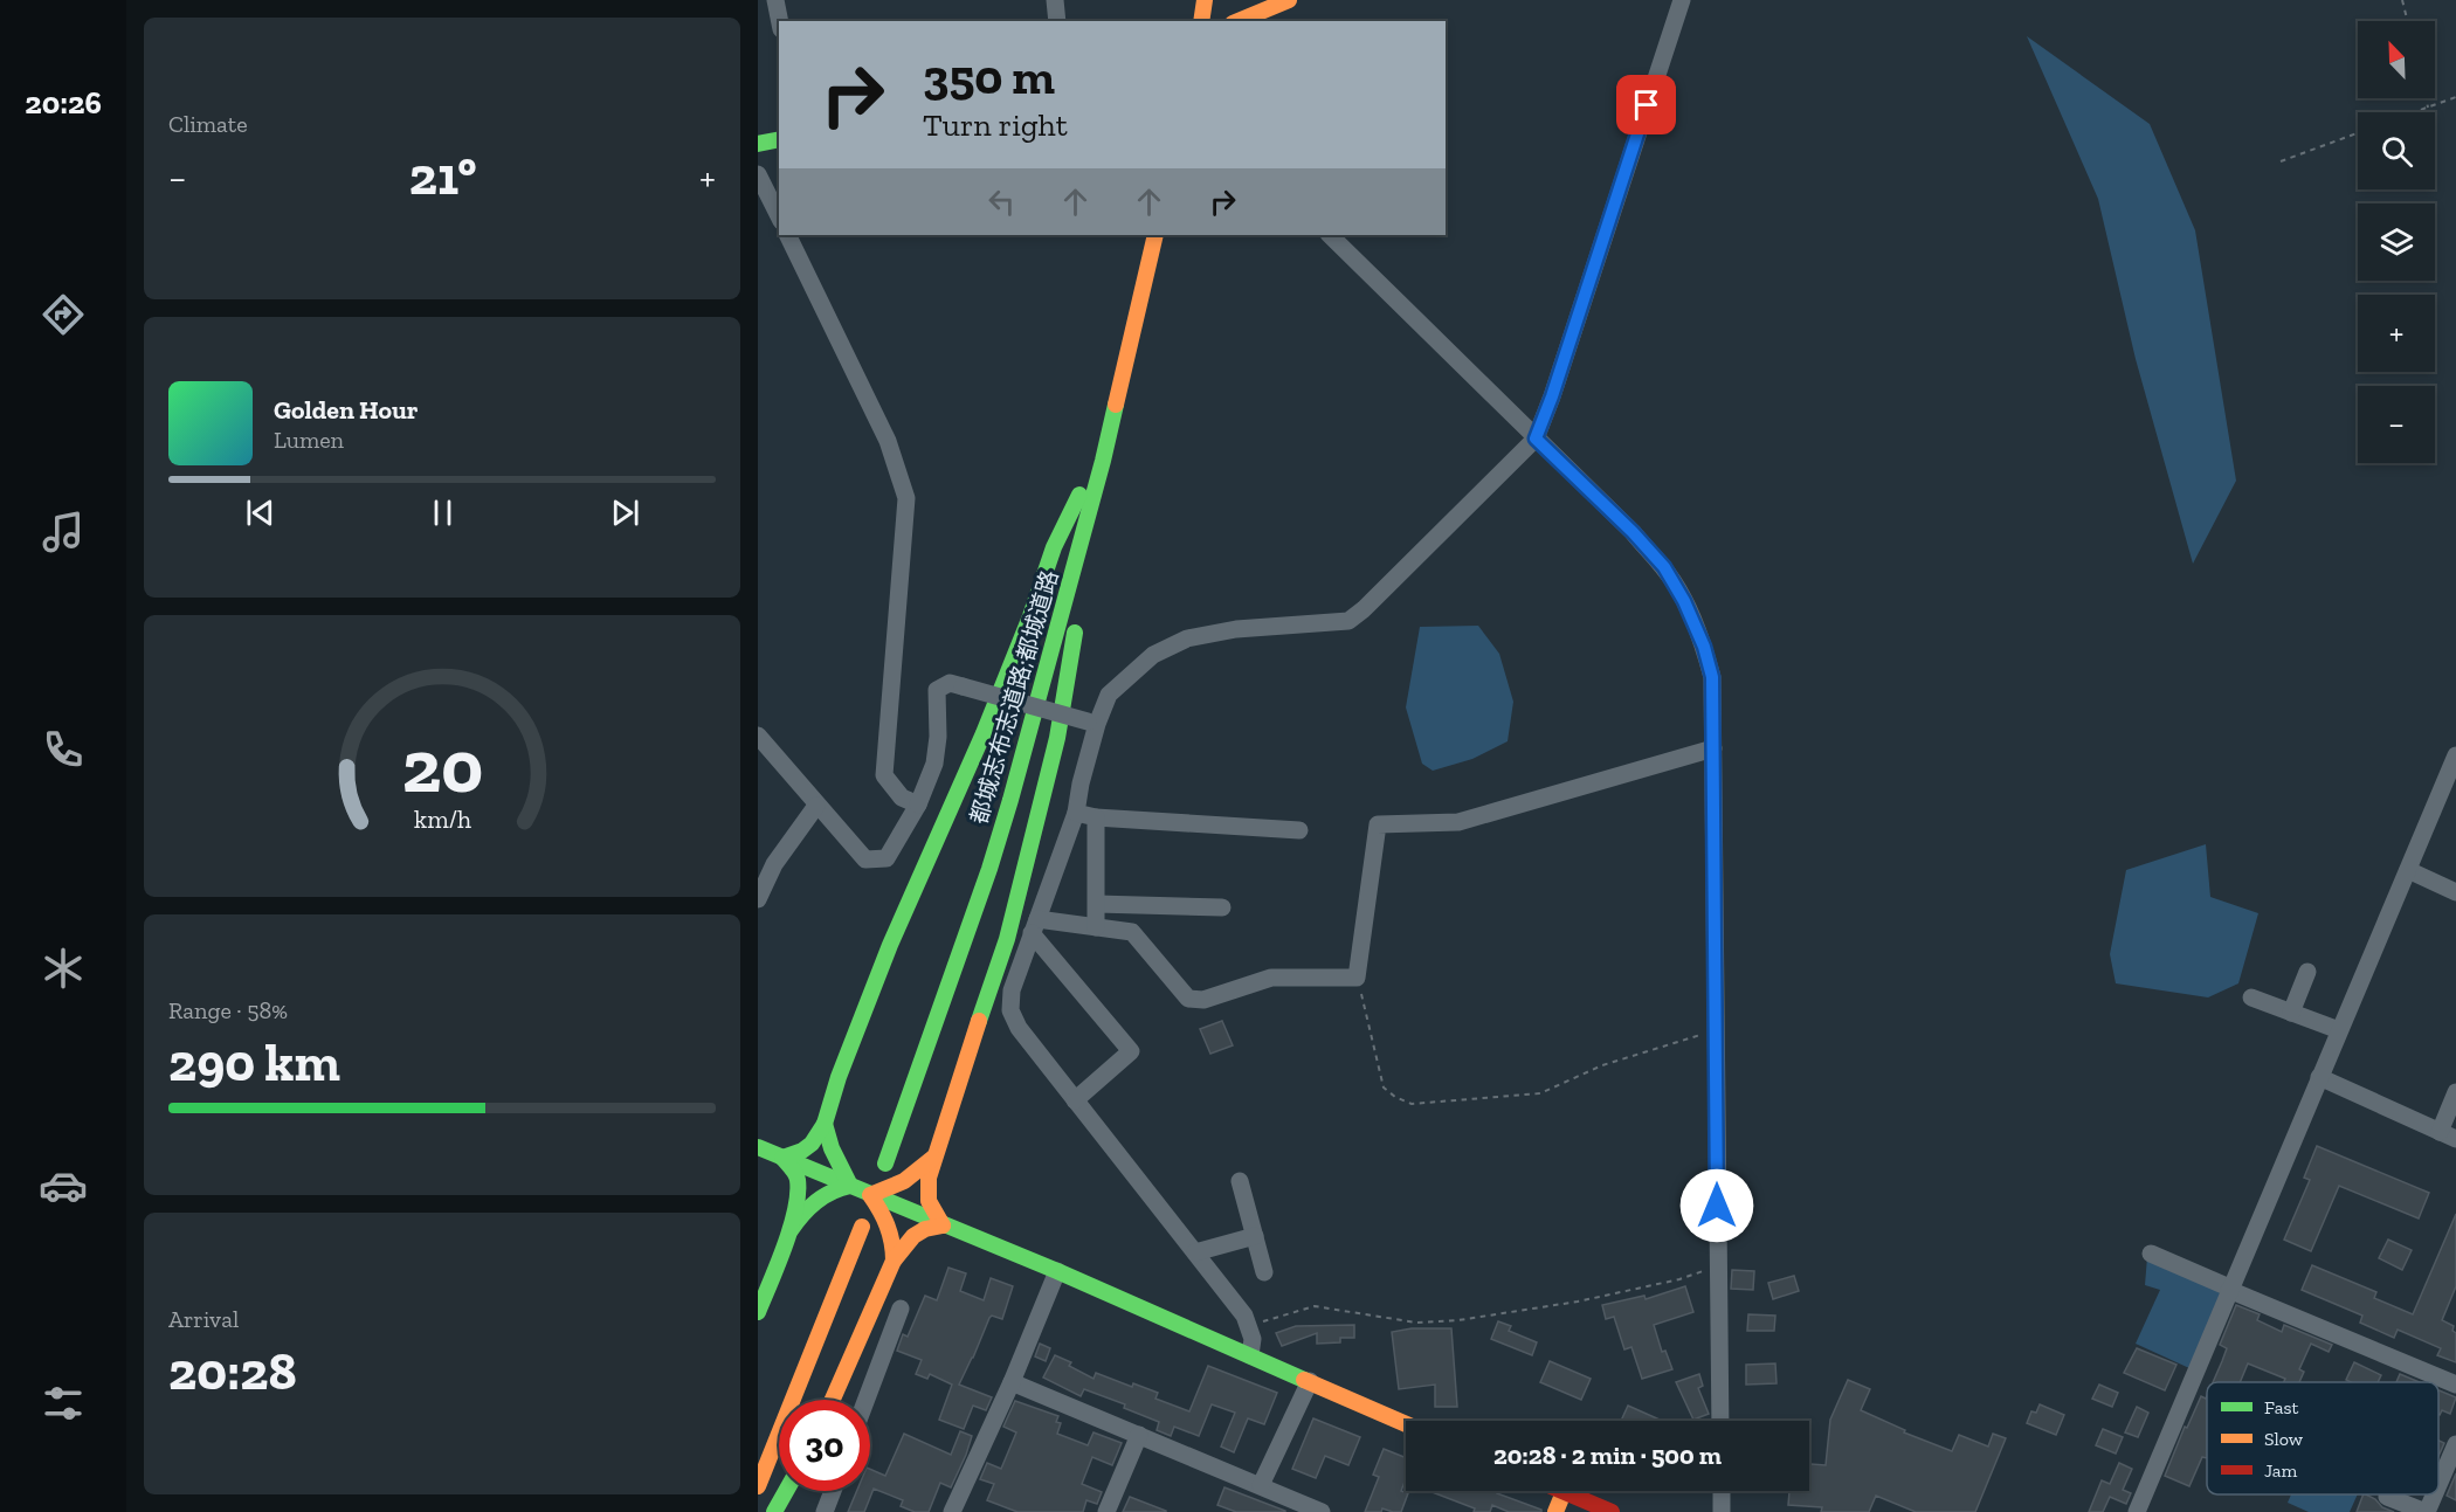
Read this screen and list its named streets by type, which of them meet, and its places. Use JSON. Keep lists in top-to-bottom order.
{
  "streets": {
    "main road": ["都城志布志道路;都城道路"]
  },
  "legend": ["Fast", "Slow", "Jam"],
  "north": "top left",
  "page": {
    "tabs": "20:26",
    "tile": [
      "Climate",
      ["Range · 58%", "290 km"],
      ["Arrival", "20:28"]
    ],
    "map_buttons": ["+", "−"],
    "turn": ["350 m", "Turn right"],
    "heat": ["−", "21°", "+"],
    "song": ["Golden Hour", "Lumen"],
    "limit": "30",
    "trip": "20:28 · 2 min · 500 m",
    "gauge": ["20", "km/h"]
  }
}
